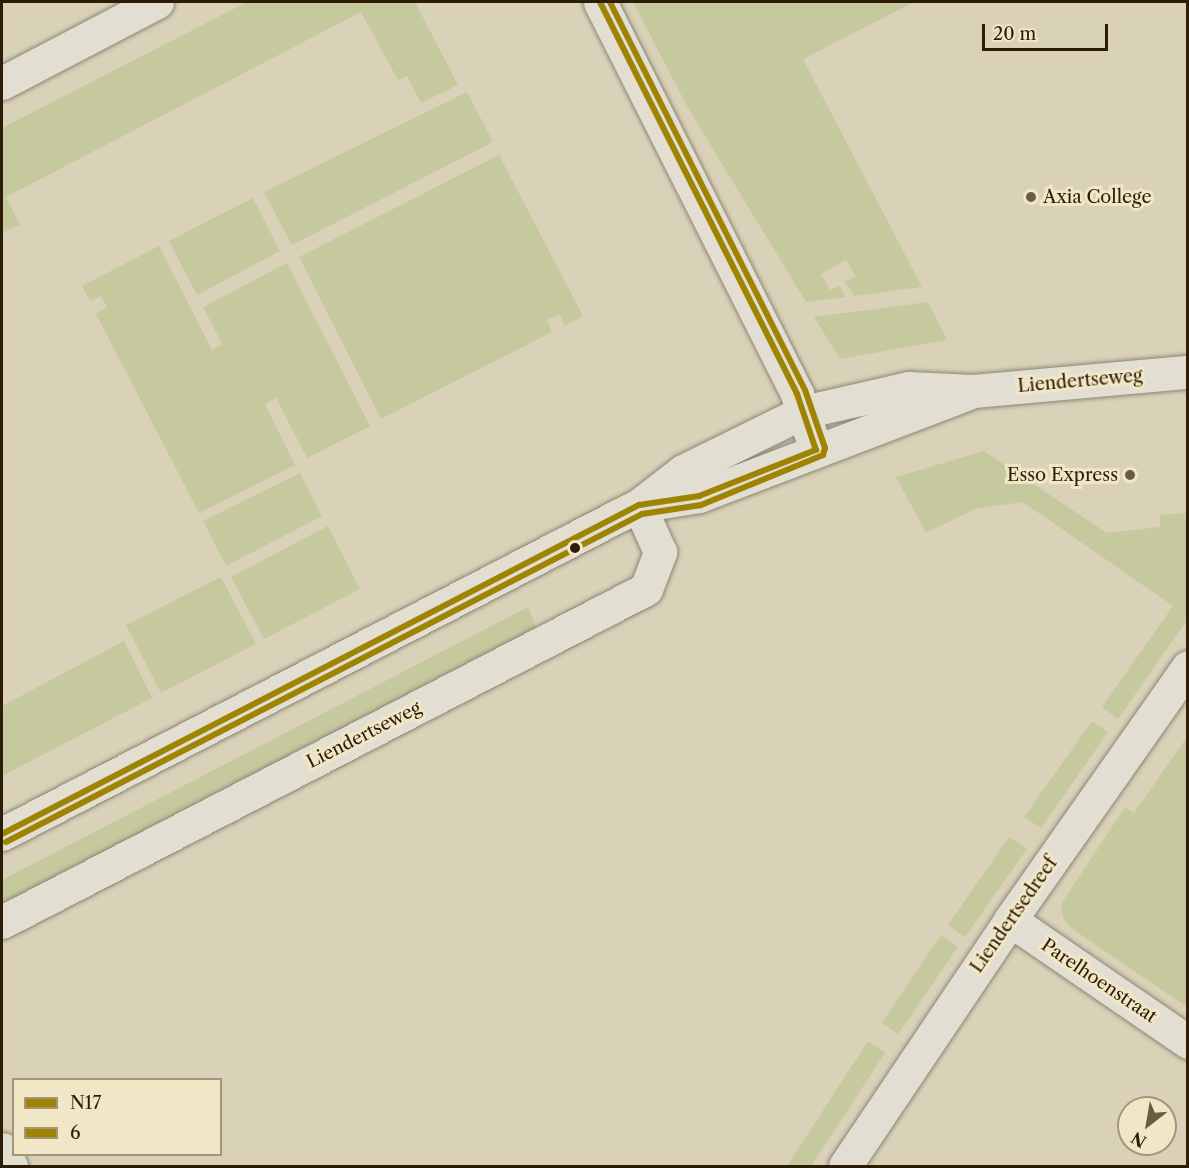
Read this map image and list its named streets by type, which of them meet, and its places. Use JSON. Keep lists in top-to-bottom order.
{
  "streets": {
    "street": ["Liendertseweg", "Liendertsedreef", "Parelhoenstraat"]
  },
  "crossings": [
    ["Liendertsedreef", "Parelhoenstraat"]
  ],
  "places": ["Axia College", "Esso Express"],
  "lines": ["transit line N17", "transit line 6"],
  "legend": ["N17", "6"],
  "scale_bar": "20 m",
  "north": "bottom left"
}
